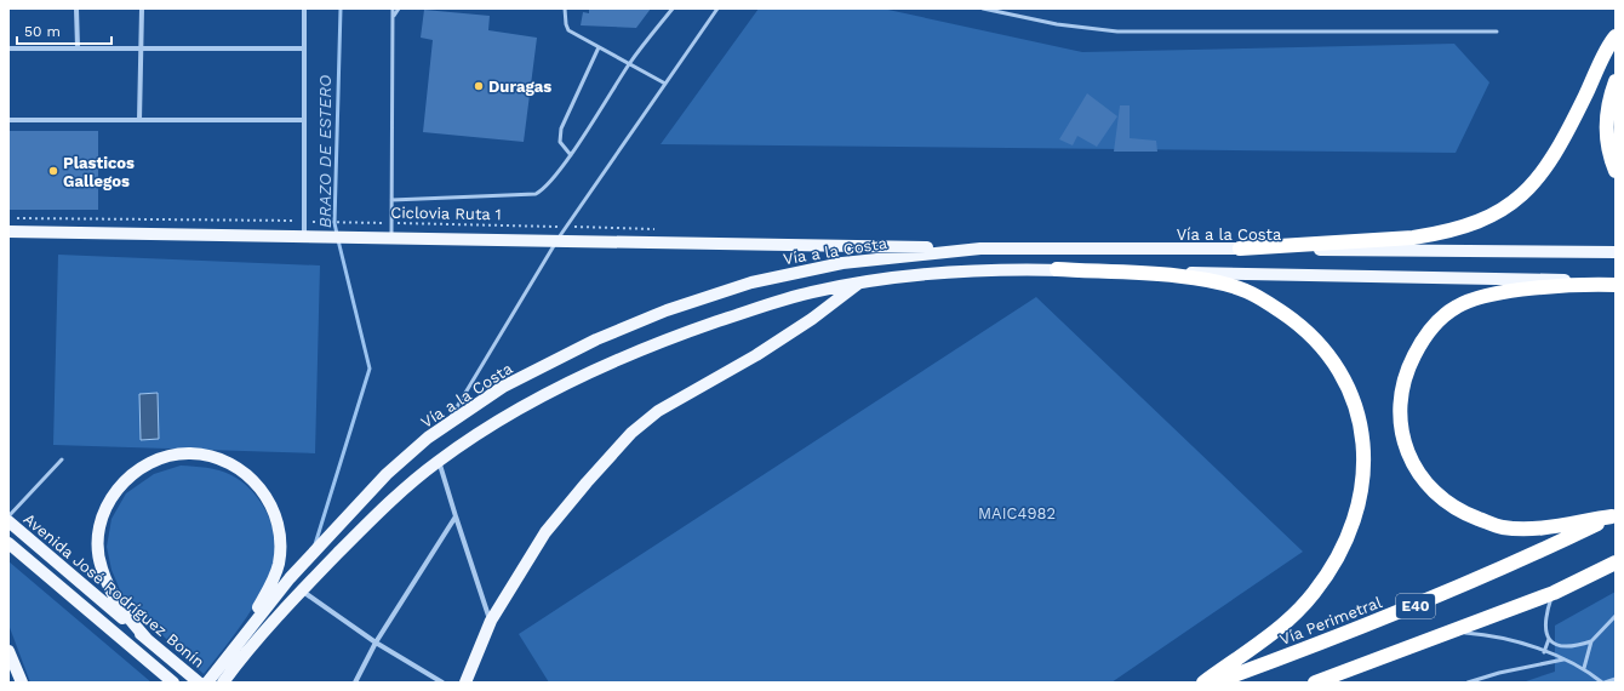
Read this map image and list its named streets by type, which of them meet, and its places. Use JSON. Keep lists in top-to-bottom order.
{
  "streets": {
    "highway": ["E40", "Vía Perimetral"],
    "main road": ["Vía a la Costa", "Avenida José Rodríguez Bonín"],
    "path": ["Ciclovia Ruta 1"]
  },
  "water": ["BRAZO DE ESTERO"],
  "parks": ["MAIC4982"],
  "places": ["Duragas", "Plasticos Gallegos"],
  "scale_bar": "50 m"
}
